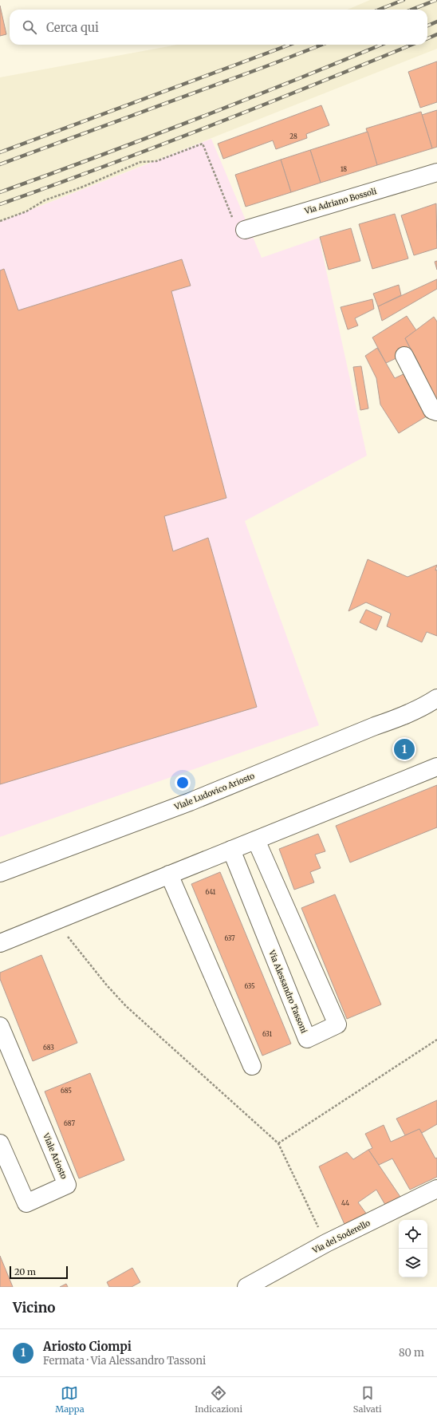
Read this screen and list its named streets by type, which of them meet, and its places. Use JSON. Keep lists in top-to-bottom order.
{
  "streets": {
    "street": [
      "Via Adriano Bossoli",
      "Viale Ludovico Ariosto",
      "Via Alessandro Tassoni",
      "Viale Ariosto",
      "Via del Soderello"
    ]
  },
  "house_numbers": [
    "28",
    "18",
    "641",
    "637",
    "635",
    "631",
    "683",
    "685",
    "687",
    "44"
  ],
  "scale_bar": "20 m",
  "page": {
    "search": "Cerca qui",
    "pins": "1",
    "scale": "20 m",
    "heading": "Vicino",
    "list": [
      {
        "mark": "1",
        "name": "Ariosto Ciompi",
        "note": "Fermata · Via Alessandro Tassoni",
        "value": "80 m"
      }
    ],
    "nav": ["Mappa", "Indicazioni", "Salvati"]
  }
}
